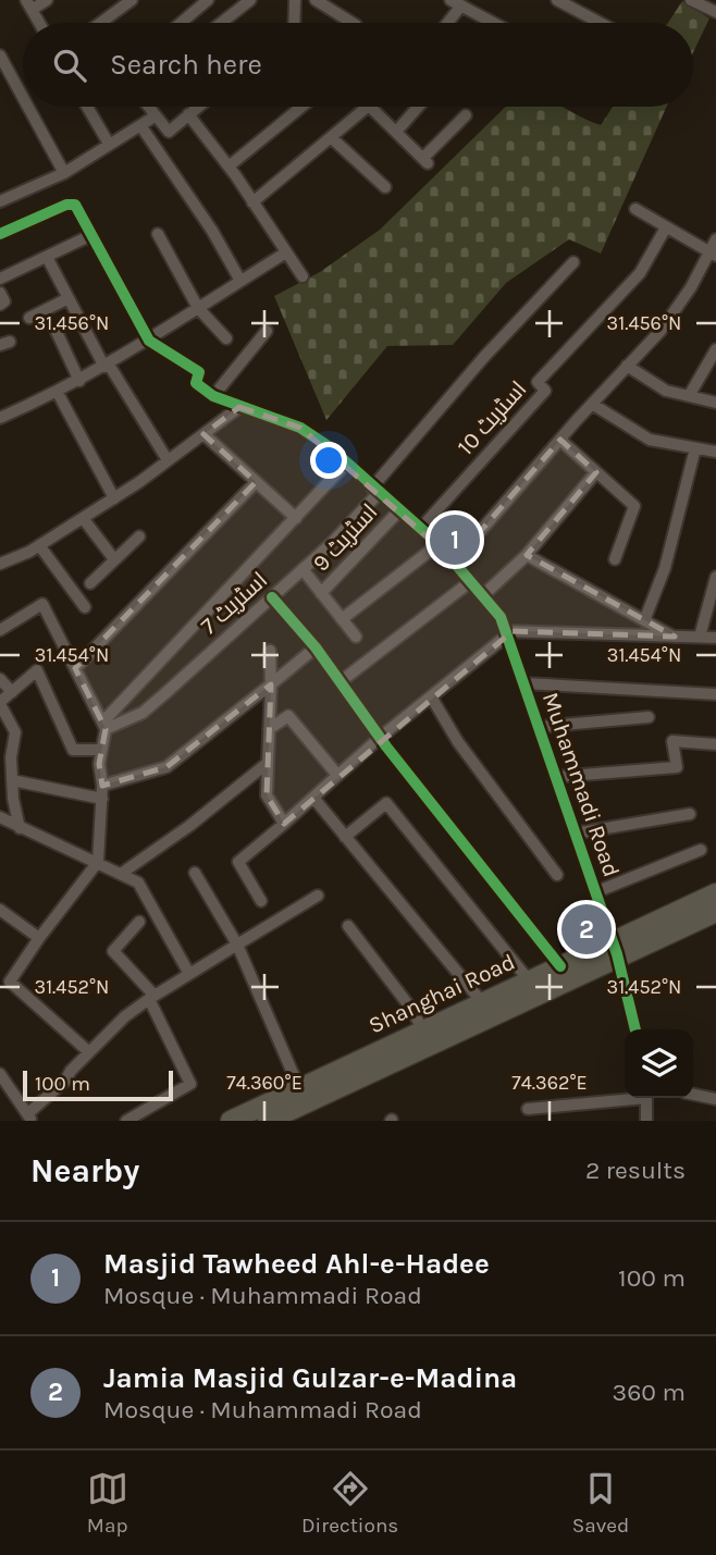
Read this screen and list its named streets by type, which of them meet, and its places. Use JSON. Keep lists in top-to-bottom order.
{
  "streets": {
    "main road": ["Shanghai Road"],
    "street": [
      "اسٹریٹ 10",
      "اسٹریٹ 9",
      "اسٹریٹ 7",
      "Muhammadi Road"
    ]
  },
  "crossings": [
    ["اسٹریٹ 10", "Muhammadi Road"],
    ["اسٹریٹ 9", "Muhammadi Road"],
    ["اسٹریٹ 7", "Muhammadi Road"],
    ["Muhammadi Road", "Shanghai Road"]
  ],
  "scale_bar": "100 m",
  "page": {
    "search": "Search here",
    "pins": ["1", "2"],
    "scale": "100 m",
    "heading": ["Nearby", "2 results"],
    "list": [
      {
        "mark": "1",
        "name": "Masjid Tawheed Ahl-e-Hadee",
        "note": "Mosque · Muhammadi Road",
        "value": "100 m"
      },
      {
        "mark": "2",
        "name": "Jamia Masjid Gulzar-e-Madina",
        "note": "Mosque · Muhammadi Road",
        "value": "360 m"
      }
    ],
    "nav": ["Map", "Directions", "Saved"]
  },
  "coordinates": [
    "31.456°N",
    "31.454°N",
    "31.452°N",
    "74.360°E",
    "74.362°E"
  ]
}
